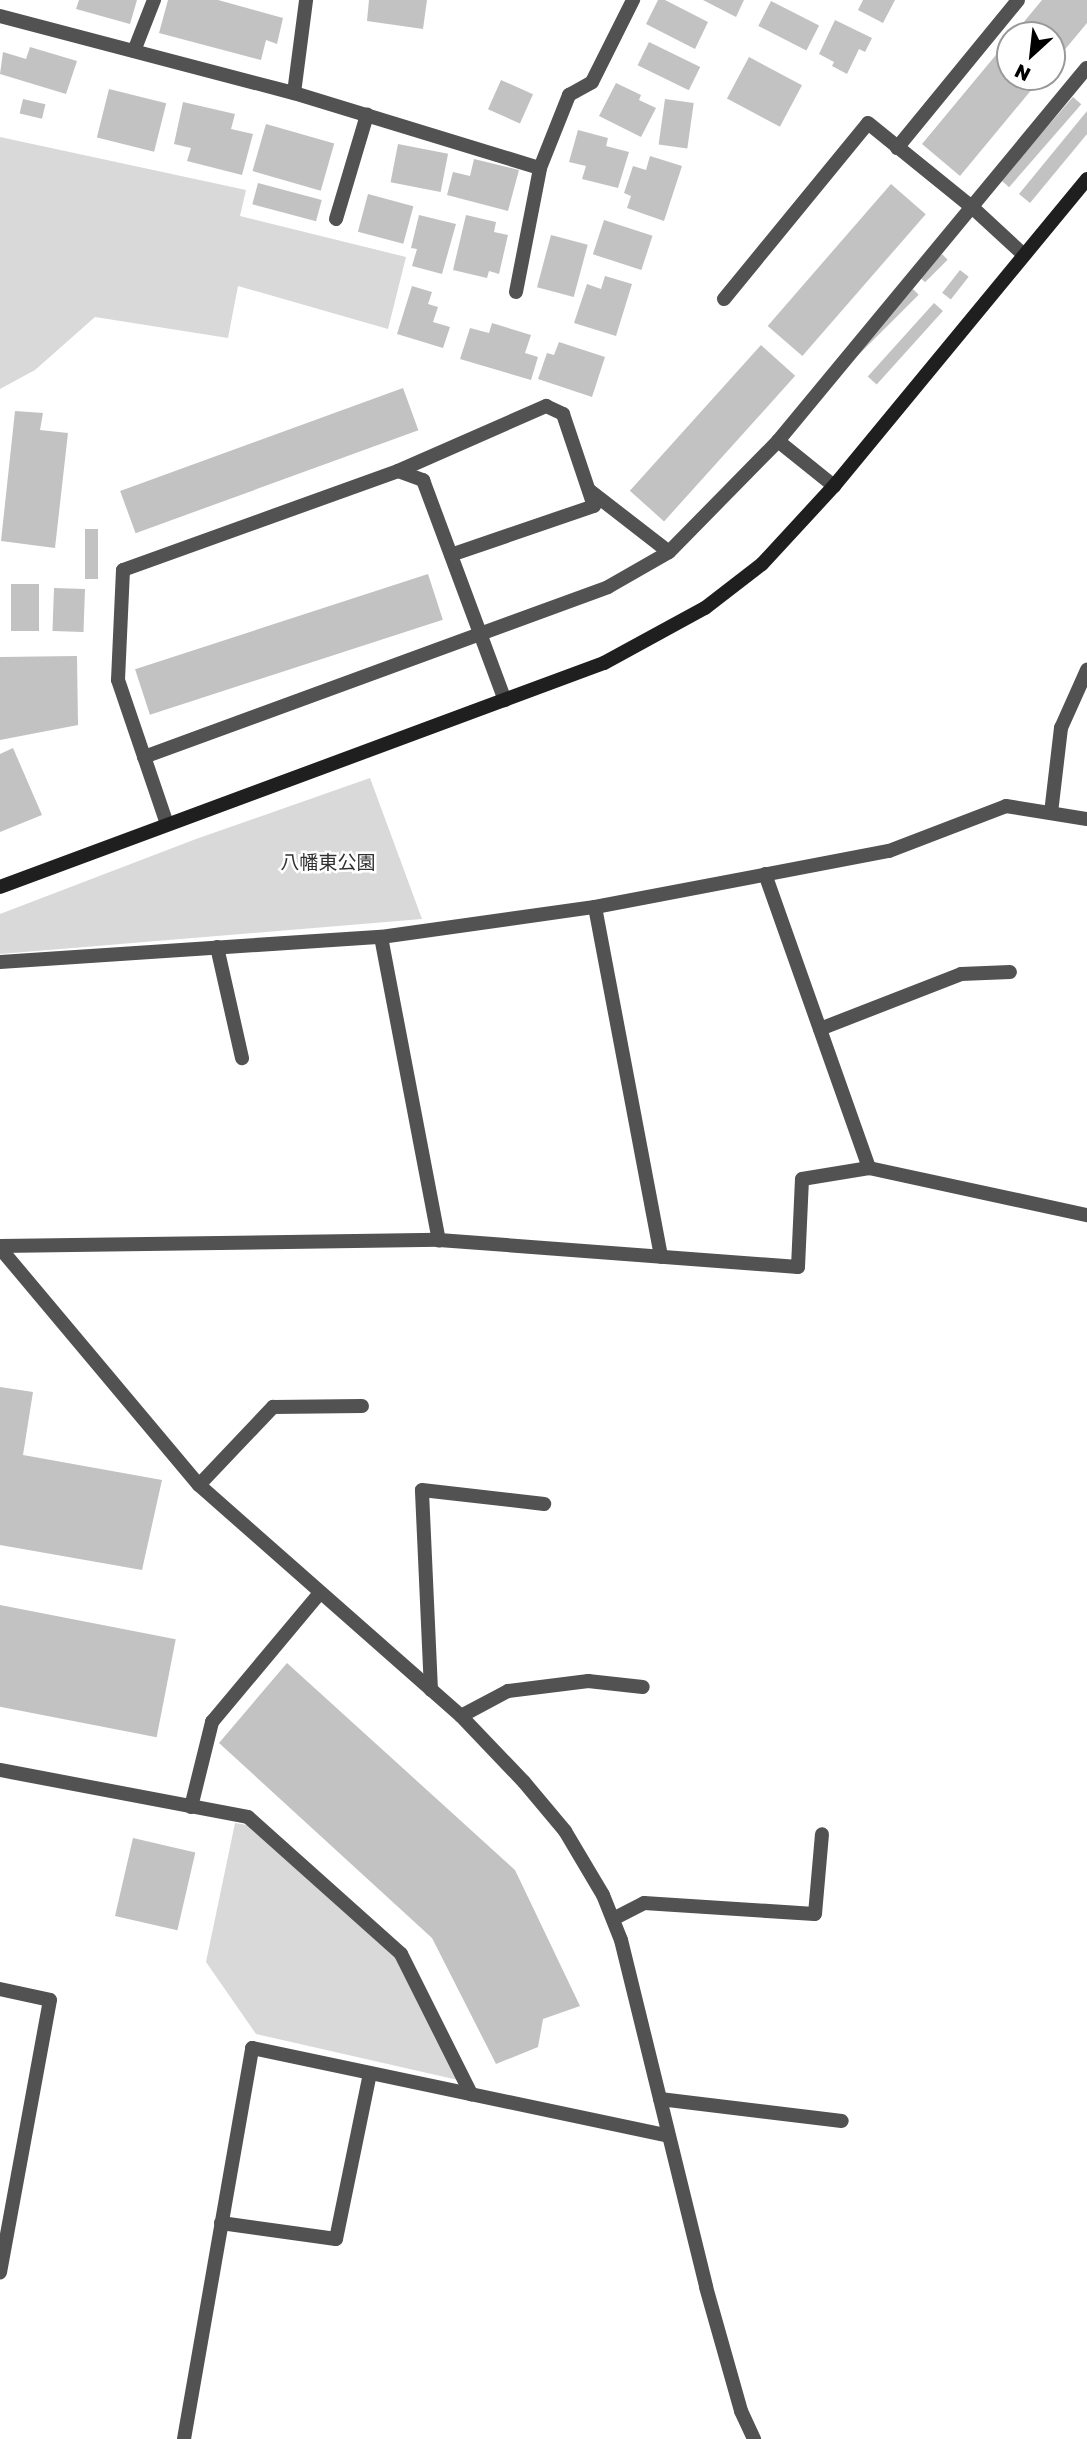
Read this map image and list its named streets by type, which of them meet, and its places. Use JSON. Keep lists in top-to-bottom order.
{
  "parks": ["八幡東公園"],
  "north": "bottom left"
}
